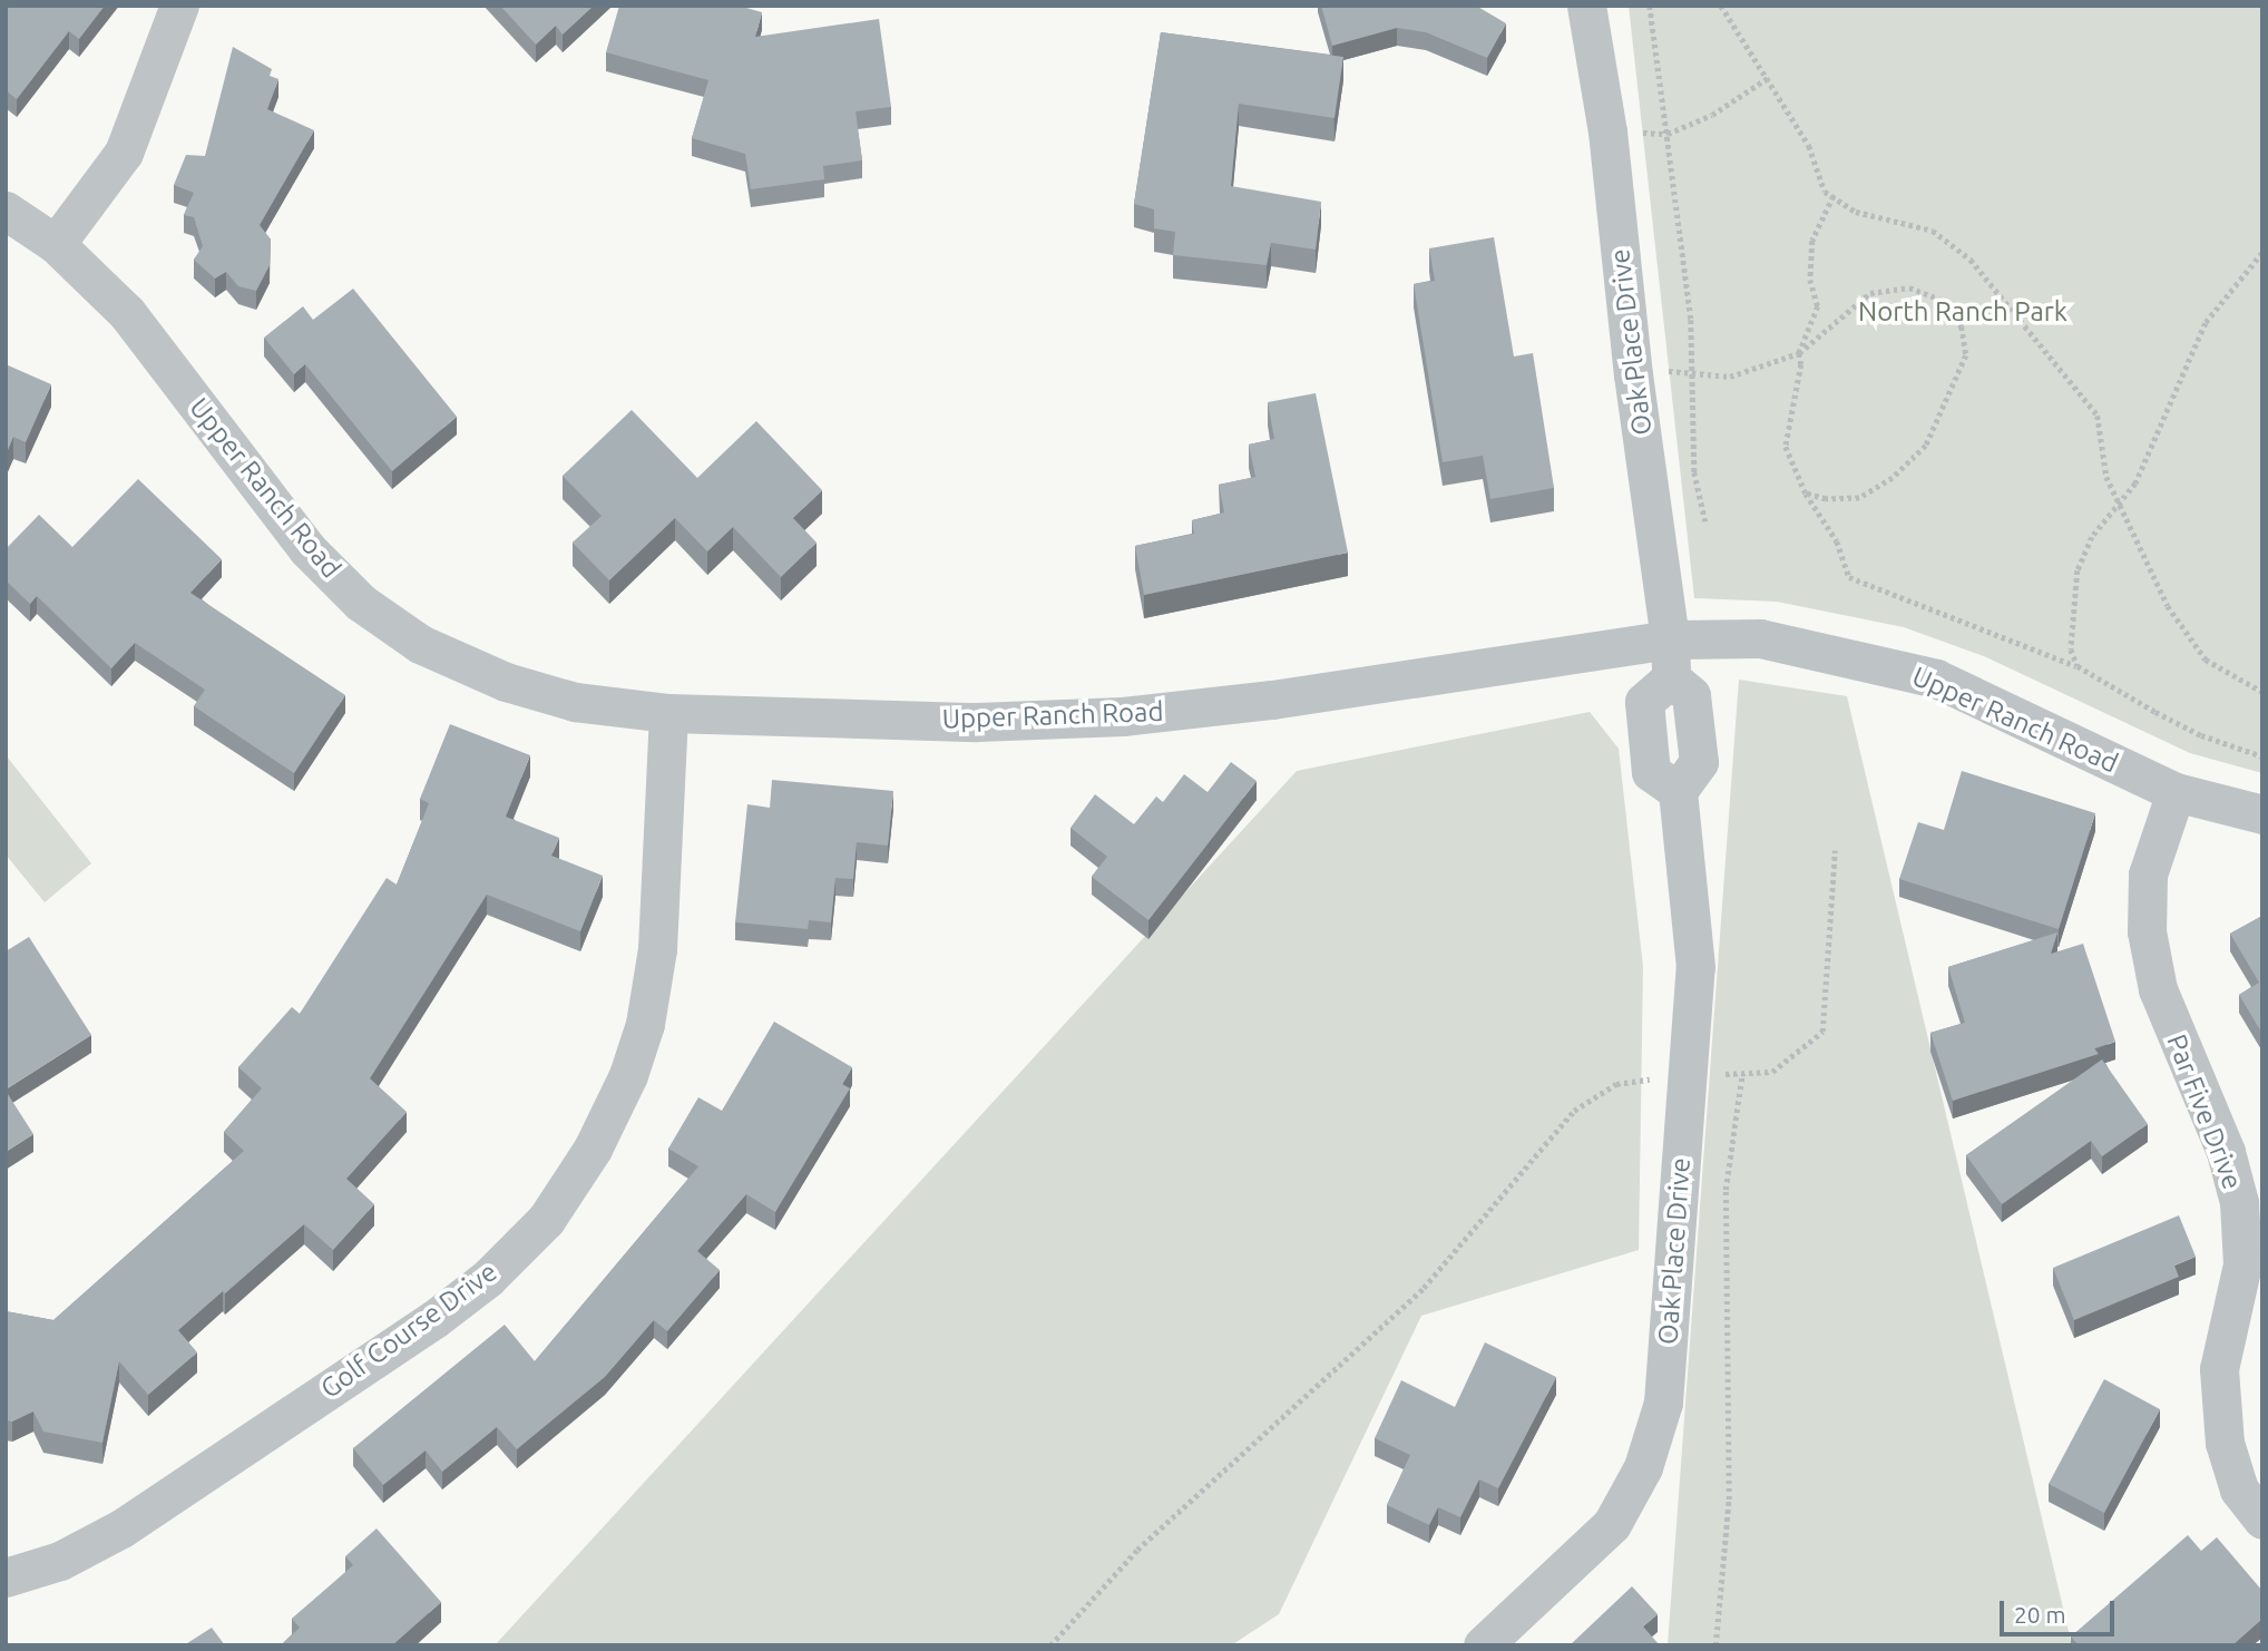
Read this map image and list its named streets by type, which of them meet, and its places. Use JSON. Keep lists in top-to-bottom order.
{
  "streets": {
    "street": [
      "Oak Place Drive",
      "Upper Ranch Road",
      "Par Five Drive",
      "Golf Course Drive"
    ]
  },
  "crossings": [
    ["Oak Place Drive", "Upper Ranch Road"],
    ["Upper Ranch Road", "Par Five Drive"],
    ["Upper Ranch Road", "Golf Course Drive"]
  ],
  "parks": ["North Ranch Park"],
  "scale_bar": "20 m"
}
